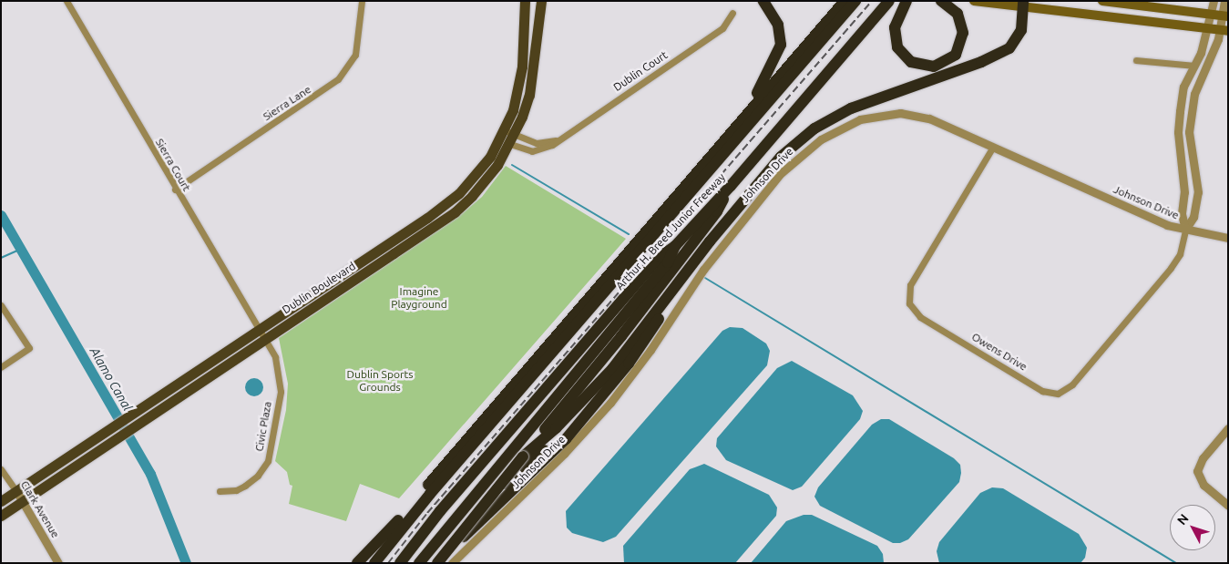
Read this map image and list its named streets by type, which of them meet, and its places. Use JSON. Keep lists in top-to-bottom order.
{
  "streets": {
    "highway": ["Arthur H. Breed Junior Freeway"],
    "main road": ["Dublin Boulevard"],
    "street": [
      "Dublin Court",
      "Sierra Lane",
      "Sierra Court",
      "Johnson Drive",
      "Owens Drive",
      "Civic Plaza",
      "Clark Avenue"
    ]
  },
  "crossings": [
    ["Dublin Court", "Dublin Boulevard"],
    ["Sierra Lane", "Sierra Court"],
    ["Sierra Court", "Dublin Boulevard"],
    ["Sierra Court", "Civic Plaza"],
    ["Johnson Drive", "Owens Drive"],
    ["Dublin Boulevard", "Civic Plaza"],
    ["Dublin Boulevard", "Clark Avenue"]
  ],
  "water": ["Alamo Canal"],
  "parks": ["Imagine Playground", "Dublin Sports Grounds"],
  "north": "top left"
}
